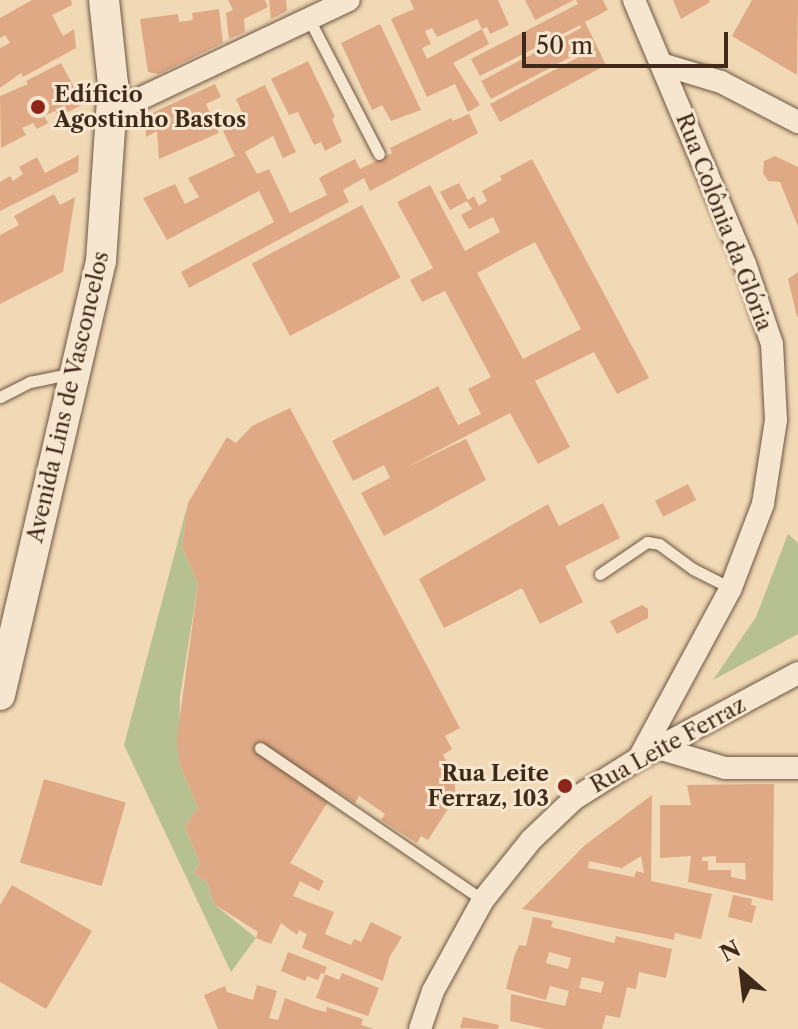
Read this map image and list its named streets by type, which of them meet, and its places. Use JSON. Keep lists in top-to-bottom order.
{
  "streets": {
    "street": ["Rua Colônia da Glória", "Avenida Lins de Vasconcelos", "Rua Leite Ferraz"]
  },
  "crossings": [
    ["Rua Colônia da Glória", "Rua Leite Ferraz"]
  ],
  "places": ["Edíficio Agostinho Bastos", "Rua Leite Ferraz, 103"],
  "scale_bar": "50 m",
  "north": "top left"
}
